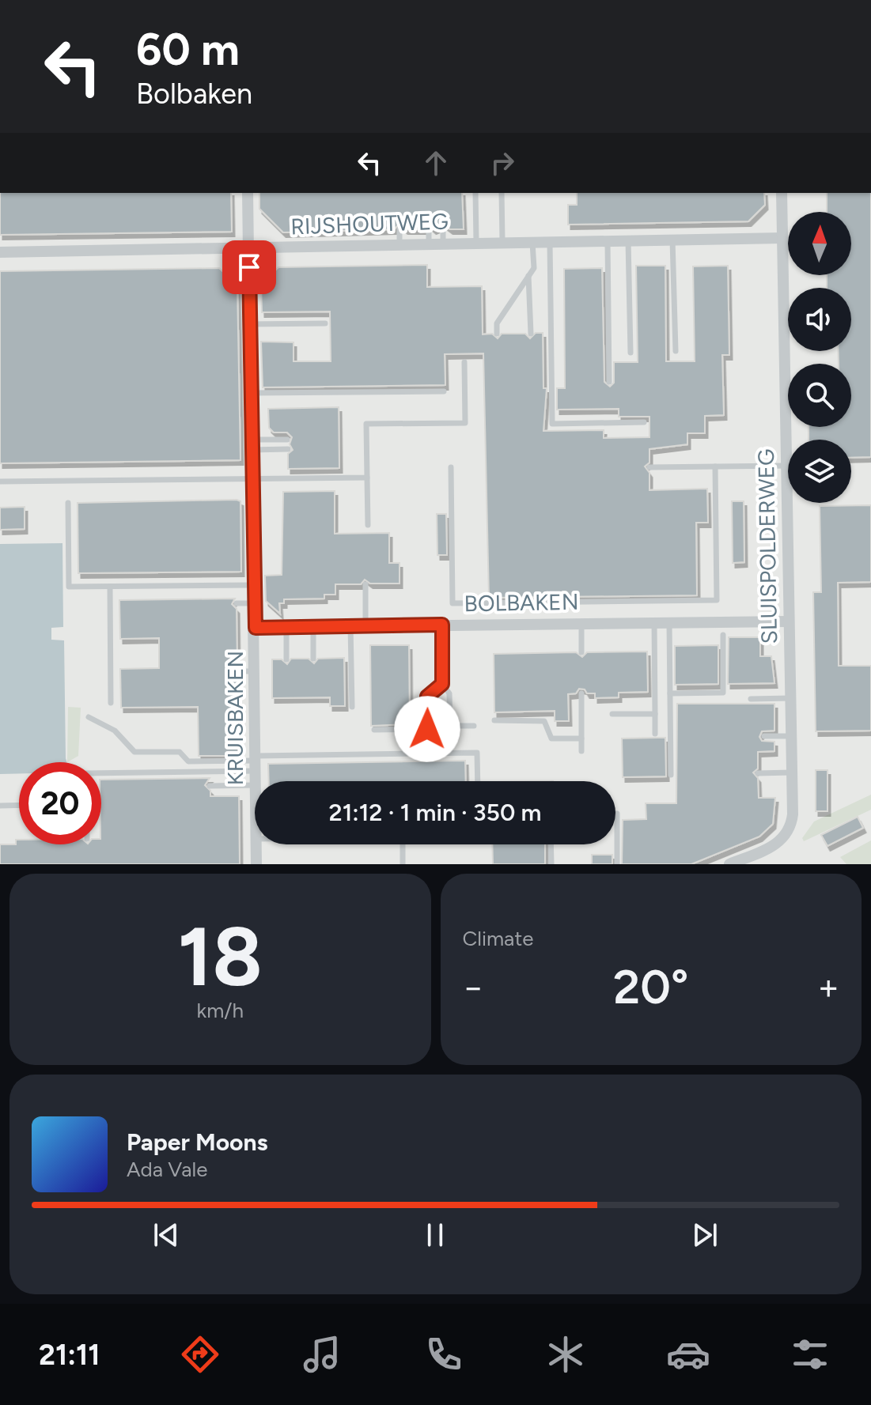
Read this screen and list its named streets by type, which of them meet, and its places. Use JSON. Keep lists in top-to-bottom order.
{
  "streets": {
    "street": [
      "RIJSHOUTWEG",
      "SLUISPOLDERWEG",
      "BOLBAKEN",
      "KRUISBAKEN"
    ]
  },
  "crossings": [
    ["RIJSHOUTWEG", "SLUISPOLDERWEG"],
    ["RIJSHOUTWEG", "KRUISBAKEN"],
    ["SLUISPOLDERWEG", "BOLBAKEN"],
    ["BOLBAKEN", "KRUISBAKEN"]
  ],
  "north": "top",
  "page": {
    "turn": ["60 m", "Bolbaken"],
    "limit": "20",
    "trip": "21:12 · 1 min · 350 m",
    "tile": [
      ["18", "km/h"],
      "Climate"
    ],
    "heat": ["−", "20°", "+"],
    "song": ["Paper Moons", "Ada Vale"],
    "tabs": "21:11"
  }
}
